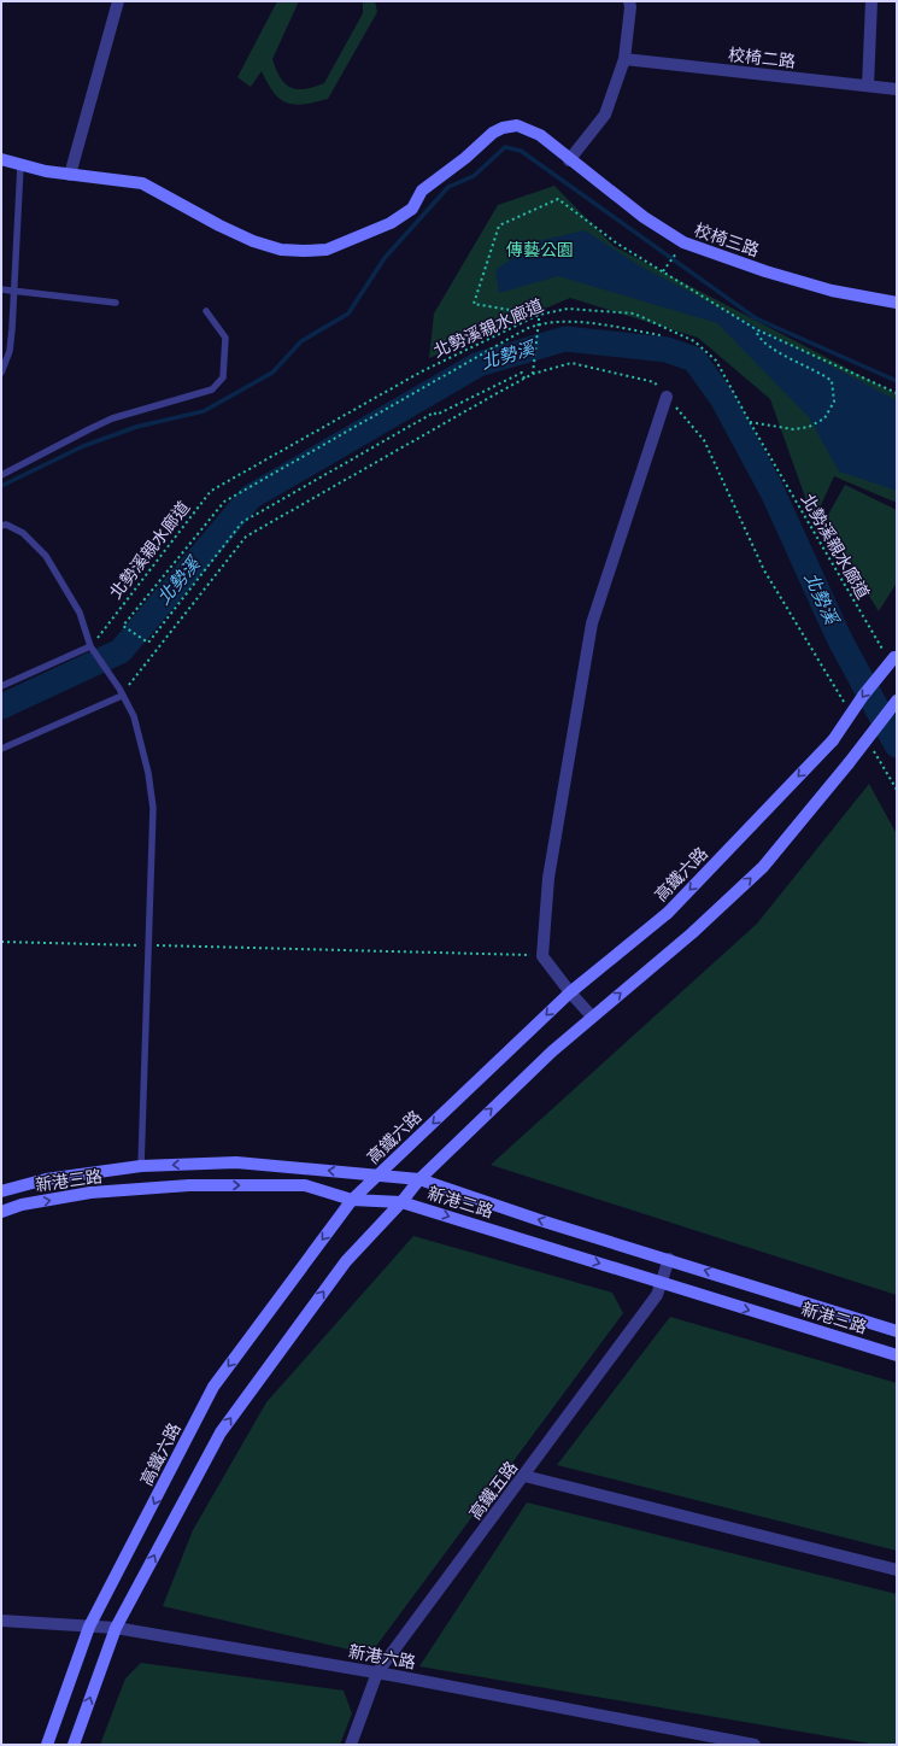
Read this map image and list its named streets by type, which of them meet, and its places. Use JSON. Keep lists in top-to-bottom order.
{
  "streets": {
    "street": [
      "校椅二路",
      "校椅三路",
      "高鐵六路",
      "新港三路",
      "高鐵五路",
      "新港六路"
    ],
    "path": ["北勢溪親水廊道"]
  },
  "crossings": [
    ["北勢溪親水廊道", "高鐵六路"],
    ["高鐵六路", "新港三路"],
    ["高鐵六路", "新港六路"],
    ["新港三路", "高鐵五路"],
    ["高鐵五路", "新港六路"]
  ],
  "water": ["北勢溪"],
  "parks": ["傳藝公園"]
}
